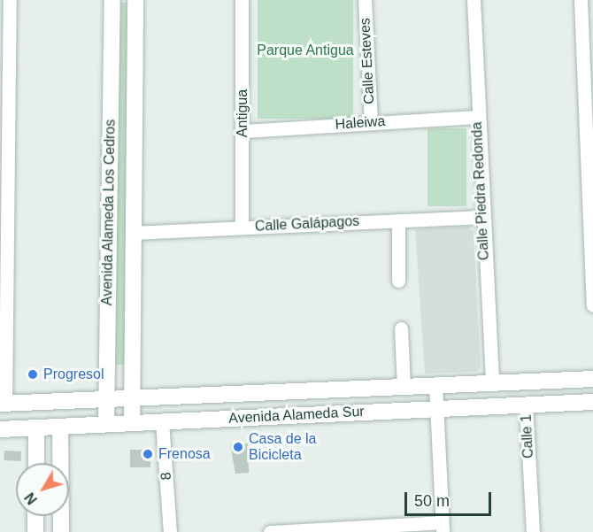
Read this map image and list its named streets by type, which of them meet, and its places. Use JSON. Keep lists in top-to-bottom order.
{
  "streets": {
    "main road": ["Avenida Alameda Los Cedros", "Avenida Alameda Sur"],
    "street": [
      "Calle Esteves",
      "Antigua",
      "Haleiwa",
      "Calle Piedra Redonda",
      "Calle Galápagos",
      "Calle 1",
      "8"
    ]
  },
  "crossings": [
    ["Calle Esteves", "Haleiwa"],
    ["Antigua", "Haleiwa"],
    ["Antigua", "Calle Galápagos"],
    ["Haleiwa", "Calle Piedra Redonda"],
    ["Calle Piedra Redonda", "Calle Galápagos"],
    ["Calle Piedra Redonda", "Avenida Alameda Sur"],
    ["Avenida Alameda Los Cedros", "Calle Galápagos"],
    ["Avenida Alameda Los Cedros", "Avenida Alameda Sur"],
    ["Avenida Alameda Sur", "Calle 1"],
    ["Avenida Alameda Sur", "8"]
  ],
  "parks": ["Parque Antigua"],
  "places": ["Progresol", "Casa de la Bicicleta", "Frenosa"],
  "scale_bar": "50 m",
  "north": "bottom left"
}
